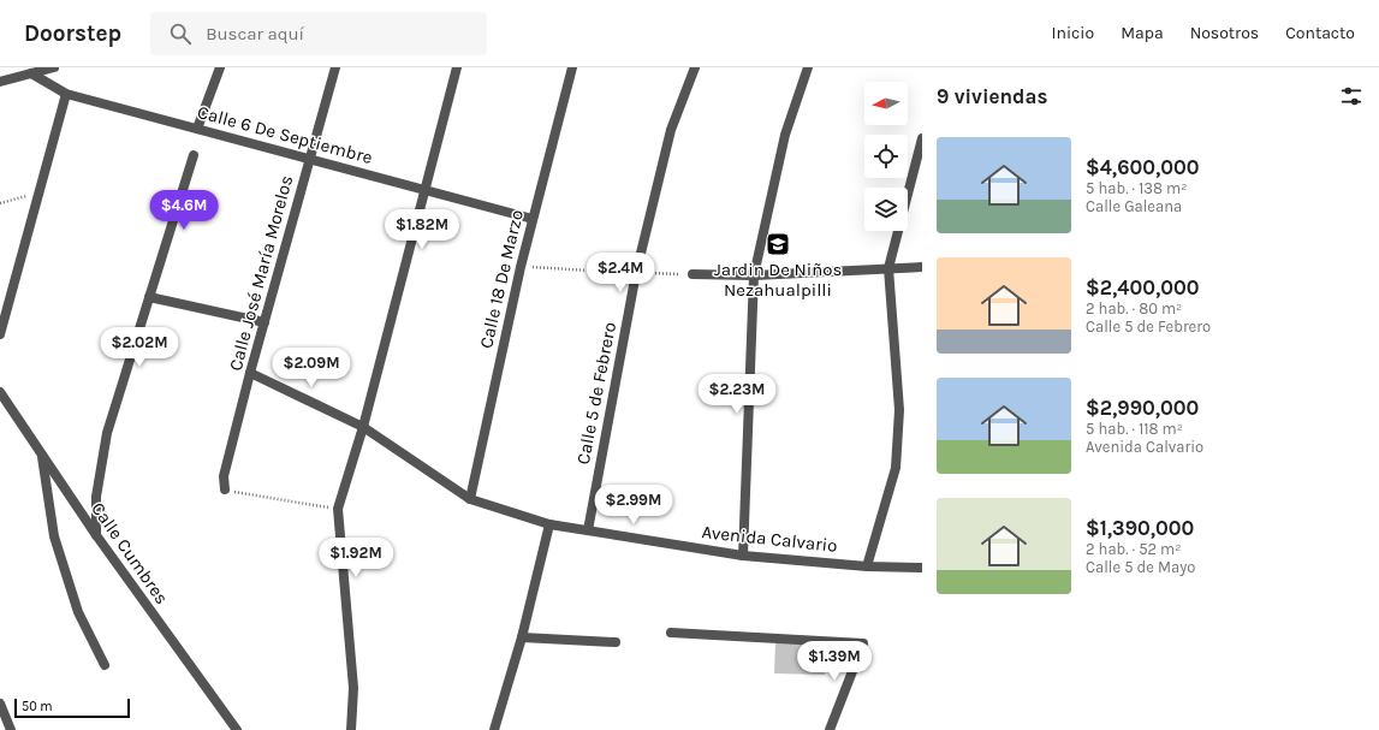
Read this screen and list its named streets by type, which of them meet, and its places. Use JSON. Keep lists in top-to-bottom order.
{
  "streets": {
    "street": [
      "Calle 6 De Septiembre",
      "Calle José María Morelos",
      "Calle 18 De Marzo",
      "Calle 5 de Febrero",
      "Avenida Calvario",
      "Calle Cumbres"
    ]
  },
  "crossings": [
    ["Calle 6 De Septiembre", "Calle José María Morelos"],
    ["Calle 6 De Septiembre", "Calle 18 De Marzo"],
    ["Calle José María Morelos", "Avenida Calvario"],
    ["Calle 18 De Marzo", "Avenida Calvario"],
    ["Calle 5 de Febrero", "Avenida Calvario"]
  ],
  "places": {
    "school or university": ["Jardin De Niños Nezahualpilli"]
  },
  "scale_bar": "50 m",
  "north": "left",
  "page": {
    "header": "Doorstep",
    "search": "Buscar aquí",
    "nav": [
      "Inicio",
      "Mapa",
      "Nosotros",
      "Contacto"
    ],
    "heading": "9 viviendas",
    "list": [
      {
        "name": "$4,600,000",
        "note": "5 hab. · 138 m² · Calle Galeana"
      },
      {
        "name": "$2,400,000",
        "note": "2 hab. · 80 m² · Calle 5 de Febrero"
      },
      {
        "name": "$2,990,000",
        "note": "5 hab. · 118 m² · Avenida Calvario"
      },
      {
        "name": "$1,390,000",
        "note": "2 hab. · 52 m² · Calle 5 de Mayo"
      }
    ],
    "price": [
      "$4.6M",
      "$1.82M",
      "$2.4M",
      "$2.02M",
      "$2.09M",
      "$2.23M",
      "$2.99M",
      "$1.92M",
      "$1.39M"
    ],
    "scale": "50 m"
  }
}
